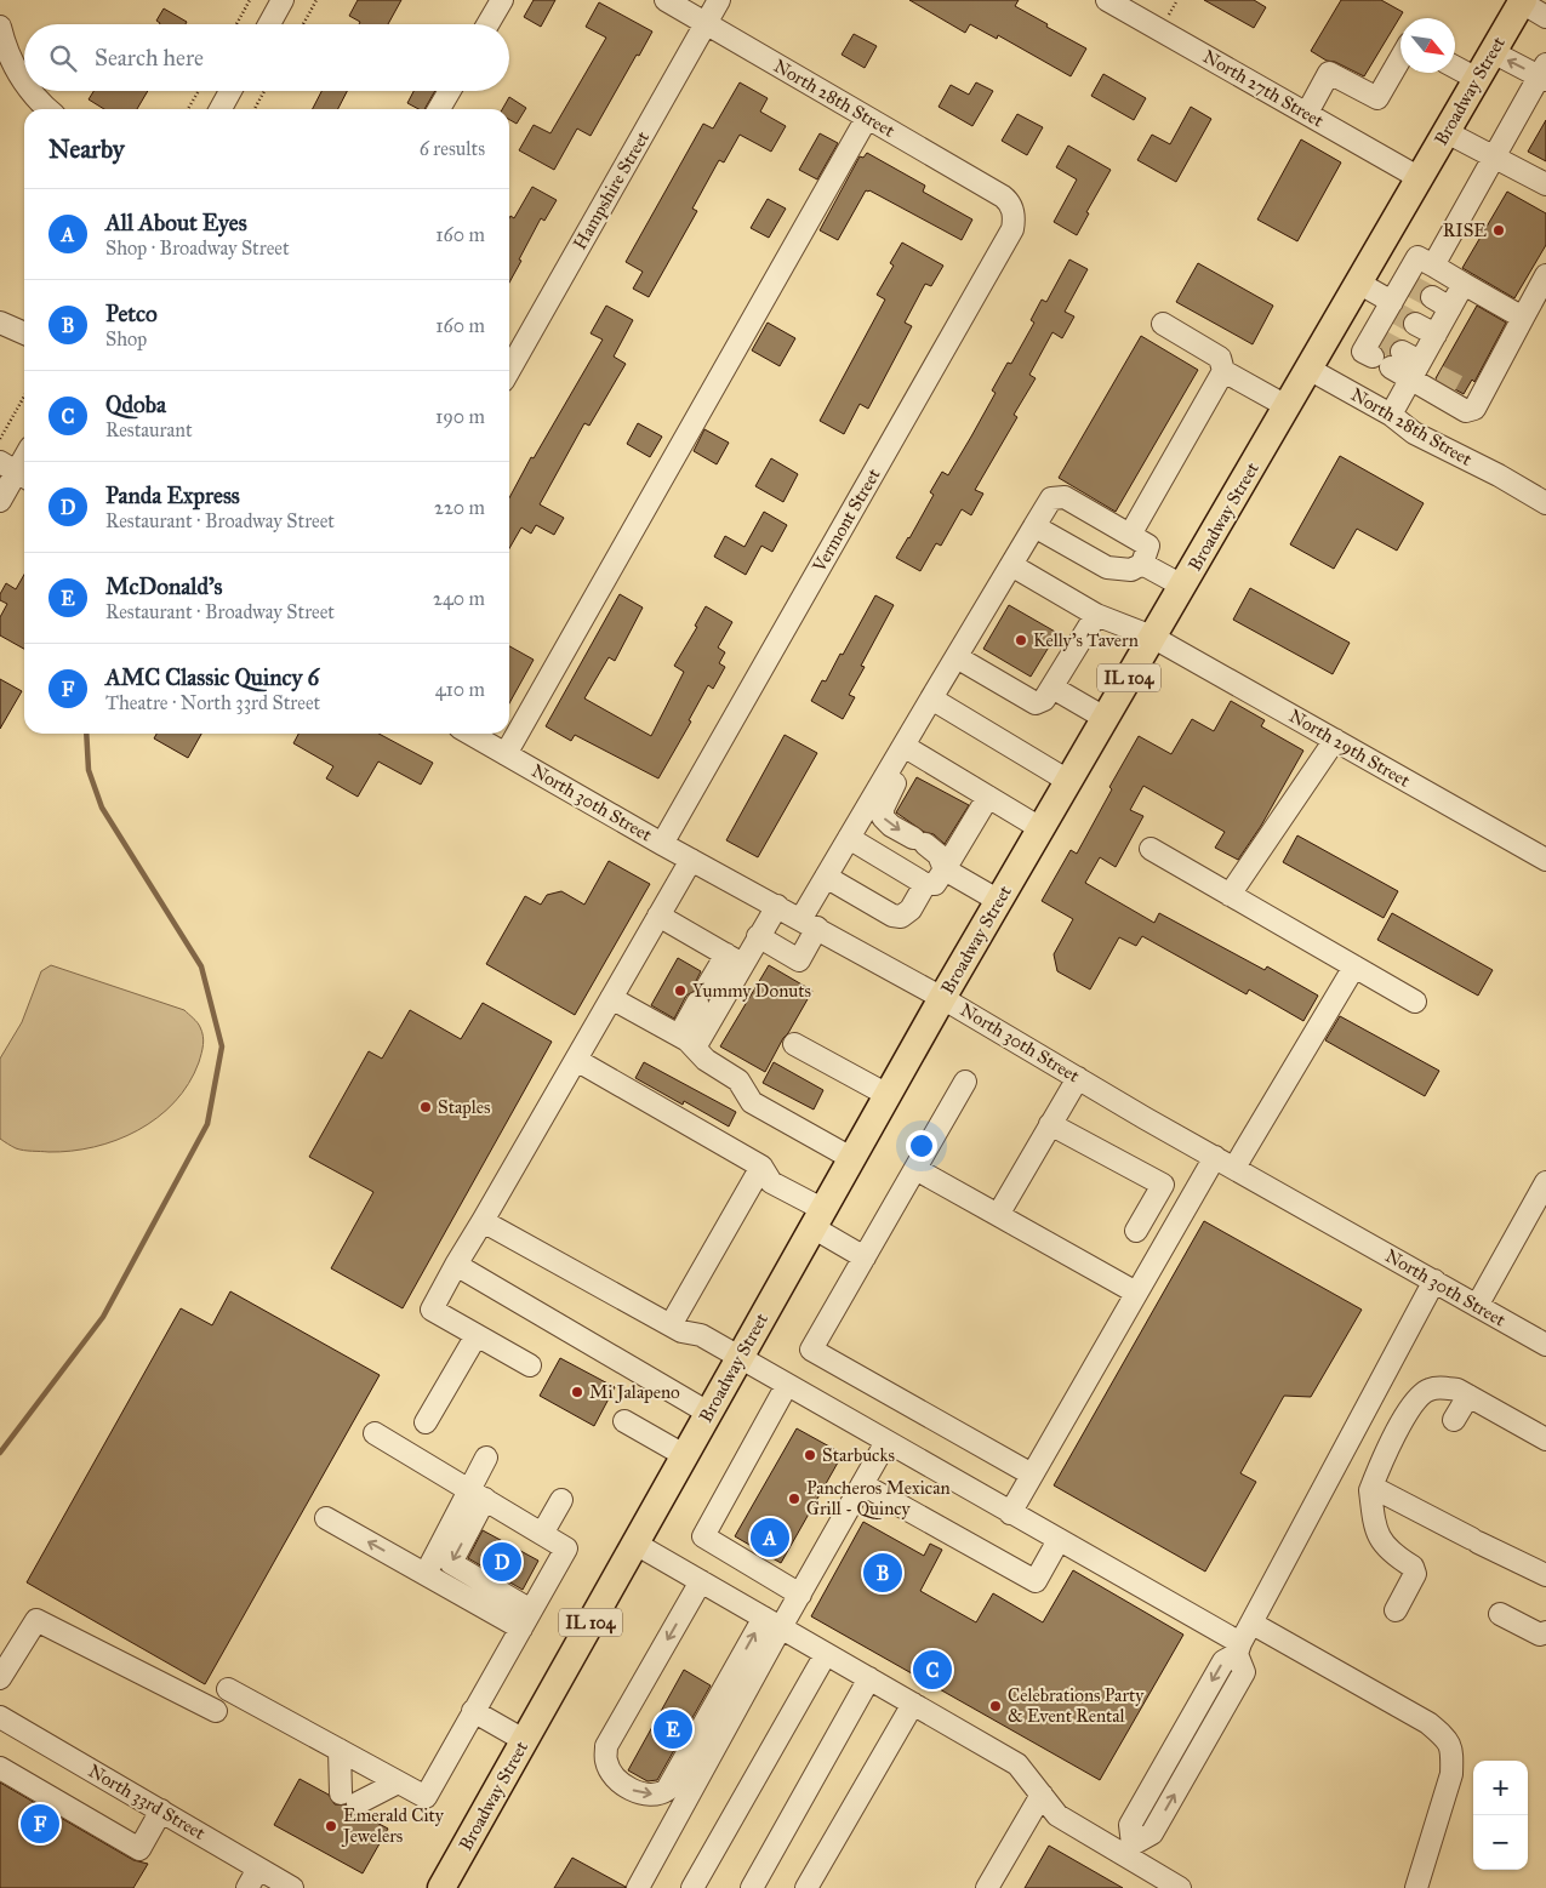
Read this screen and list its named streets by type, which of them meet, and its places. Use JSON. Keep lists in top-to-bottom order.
{
  "streets": {
    "main road": ["Broadway Street", "IL 104"],
    "street": [
      "North 27th Street",
      "North 28th Street",
      "Hampshire Street",
      "Vermont Street",
      "North 29th Street",
      "North 30th Street",
      "North 33rd Street"
    ]
  },
  "crossings": [
    ["North 27th Street", "Broadway Street"],
    ["Broadway Street", "North 28th Street"],
    ["Broadway Street", "North 29th Street"],
    ["Broadway Street", "North 30th Street"],
    ["North 28th Street", "Hampshire Street"],
    ["North 28th Street", "Vermont Street"],
    ["Vermont Street", "North 30th Street"]
  ],
  "places": [
    "RISE",
    "Kelly's Tavern",
    "Yummy Donuts",
    "Staples",
    "Mi Jalapeno",
    "Starbucks",
    "Pancheros Mexican Grill - Quincy",
    "Celebrations Party & Event Rental",
    "Emerald City Jewelers"
  ],
  "north": "bottom right",
  "page": {
    "search": "Search here",
    "heading": ["Nearby", "6 results"],
    "list": [
      {
        "mark": "A",
        "name": "All About Eyes",
        "note": "Shop · Broadway Street",
        "value": "160 m"
      },
      {
        "mark": "B",
        "name": "Petco",
        "note": "Shop",
        "value": "160 m"
      },
      {
        "mark": "C",
        "name": "Qdoba",
        "note": "Restaurant",
        "value": "190 m"
      },
      {
        "mark": "D",
        "name": "Panda Express",
        "note": "Restaurant · Broadway Street",
        "value": "220 m"
      },
      {
        "mark": "E",
        "name": "McDonald's",
        "note": "Restaurant · Broadway Street",
        "value": "240 m"
      },
      {
        "mark": "F",
        "name": "AMC Classic Quincy 6",
        "note": "Theatre · North 33rd Street",
        "value": "410 m"
      }
    ],
    "pins": [
      "A",
      "D",
      "B",
      "C",
      "E",
      "F"
    ],
    "map_buttons": ["+", "−"]
  }
}
